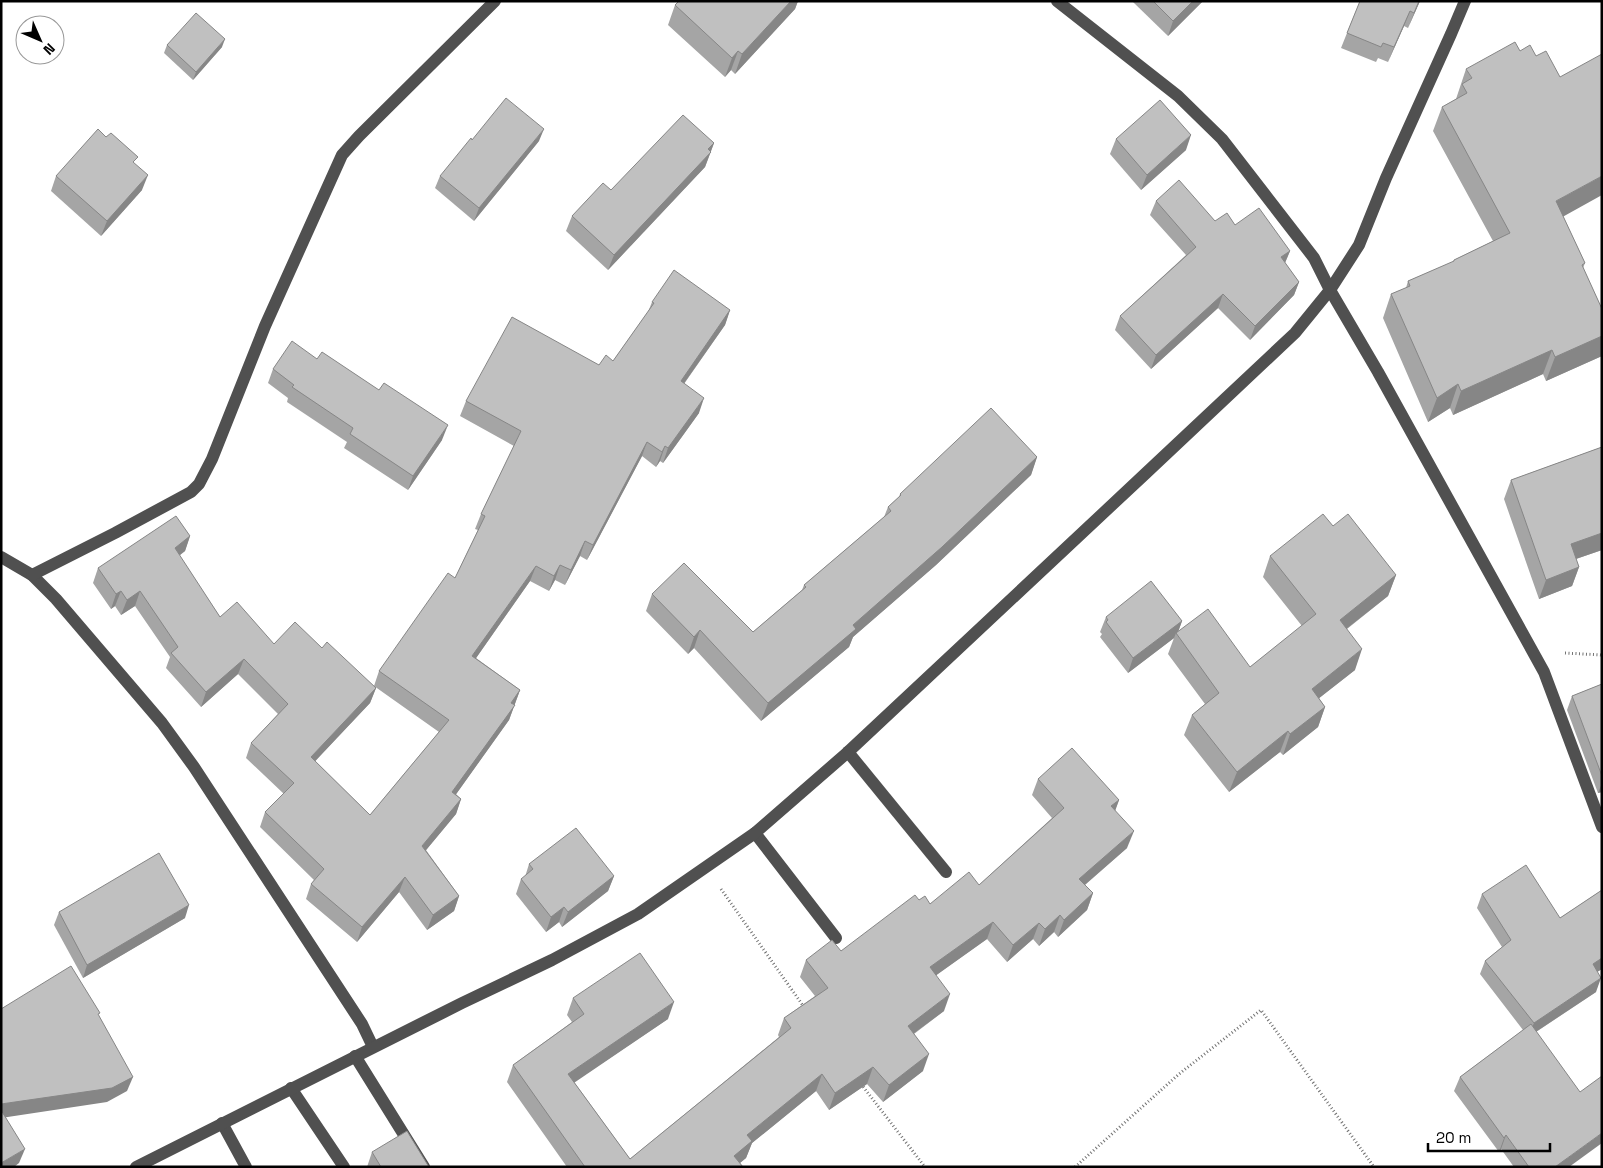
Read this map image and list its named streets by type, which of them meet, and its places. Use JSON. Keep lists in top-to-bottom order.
{
  "scale_bar": "20 m",
  "north": "bottom right"
}
